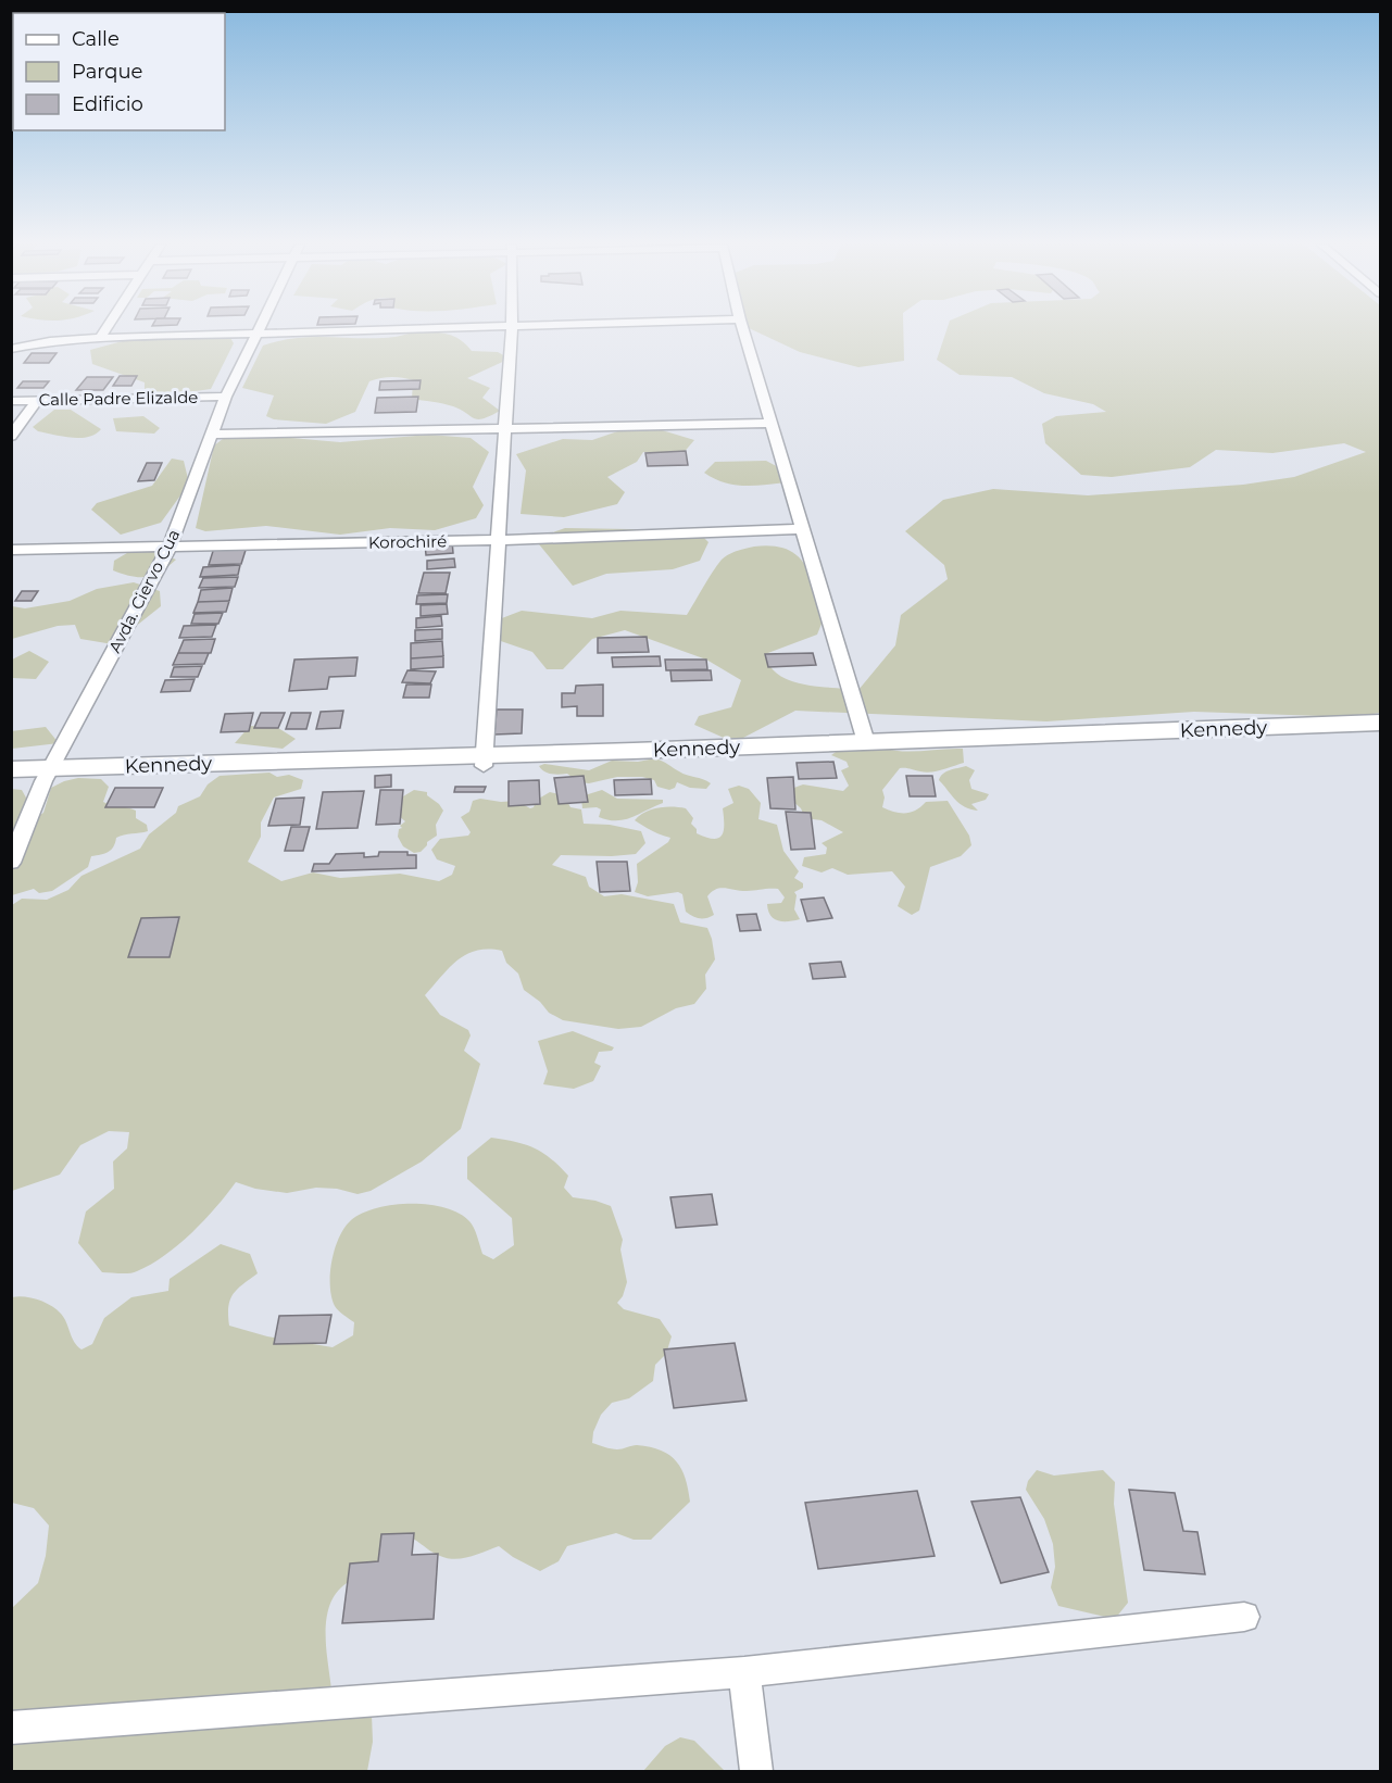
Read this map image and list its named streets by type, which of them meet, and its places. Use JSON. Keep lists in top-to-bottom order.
{
  "streets": {
    "main road": ["Kennedy"],
    "street": ["Calle Padre Elizalde", "Korochiré", "Avda. Ciervo Cua"]
  },
  "crossings": [
    ["Calle Padre Elizalde", "Avda. Ciervo Cua"],
    ["Korochiré", "Avda. Ciervo Cua"],
    ["Avda. Ciervo Cua", "Kennedy"]
  ],
  "legend": ["Calle", "Parque", "Edificio"]
}
